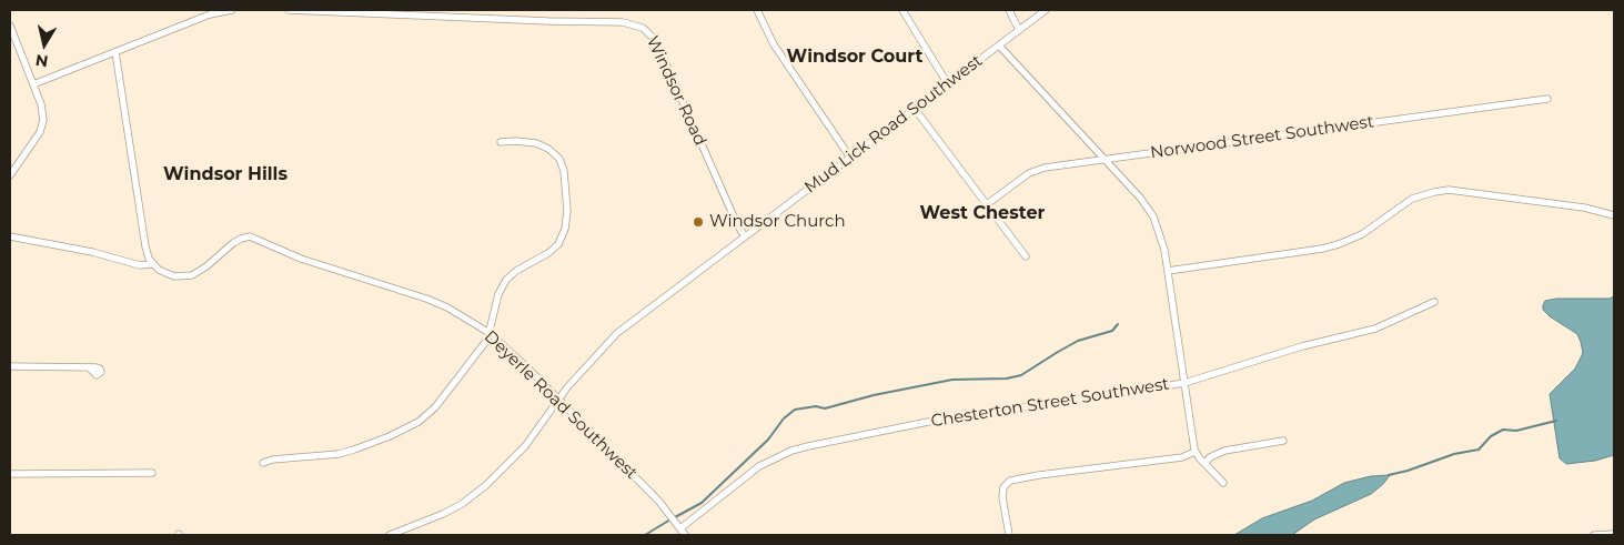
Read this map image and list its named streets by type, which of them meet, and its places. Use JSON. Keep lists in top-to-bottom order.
{
  "streets": {
    "street": [
      "Windsor Road",
      "Mud Lick Road Southwest",
      "Norwood Street Southwest",
      "Chesterton Street Southwest",
      "Deyerle Road Southwest"
    ]
  },
  "crossings": [
    ["Windsor Road", "Mud Lick Road Southwest"],
    ["Mud Lick Road Southwest", "Deyerle Road Southwest"],
    ["Chesterton Street Southwest", "Deyerle Road Southwest"]
  ],
  "districts": ["Windsor Court", "Windsor Hills", "West Chester"],
  "places": ["Windsor Church"],
  "north": "bottom"
}
